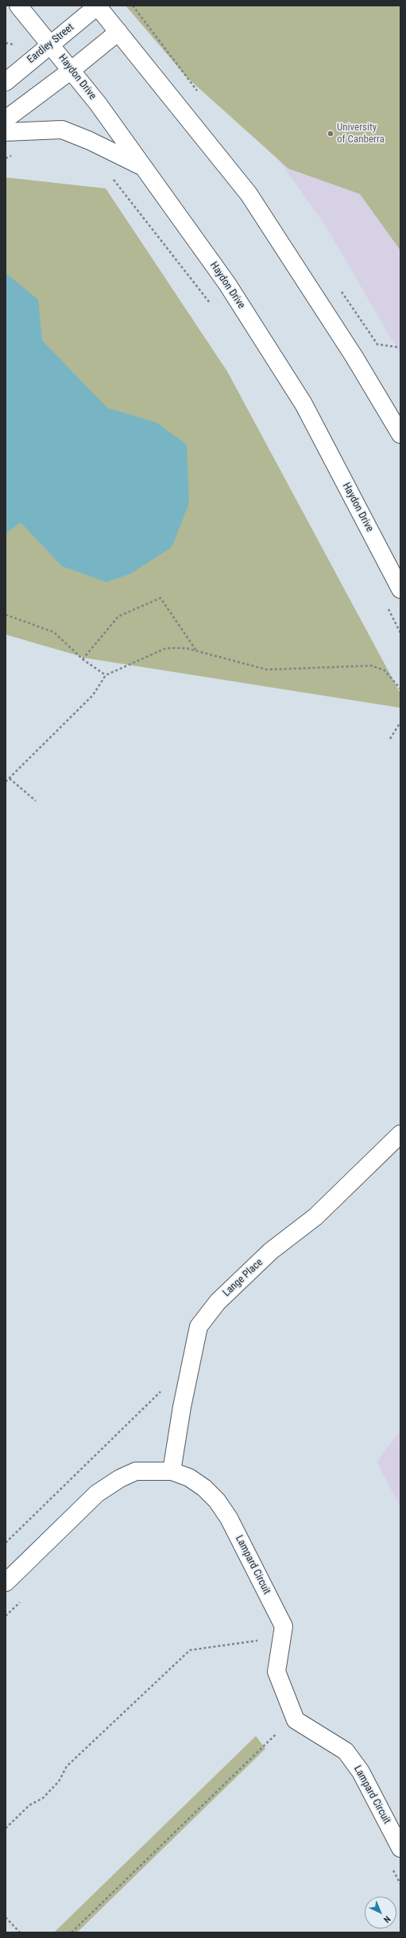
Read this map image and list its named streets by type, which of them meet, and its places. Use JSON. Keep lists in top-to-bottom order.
{
  "streets": {
    "main road": [
      "Eardley Street",
      "Haydon Drive",
      "Lange Place",
      "Lampard Circuit"
    ]
  },
  "crossings": [
    ["Eardley Street", "Haydon Drive"],
    ["Lange Place", "Lampard Circuit"]
  ],
  "places": ["University of Canberra"],
  "north": "bottom right"
}
